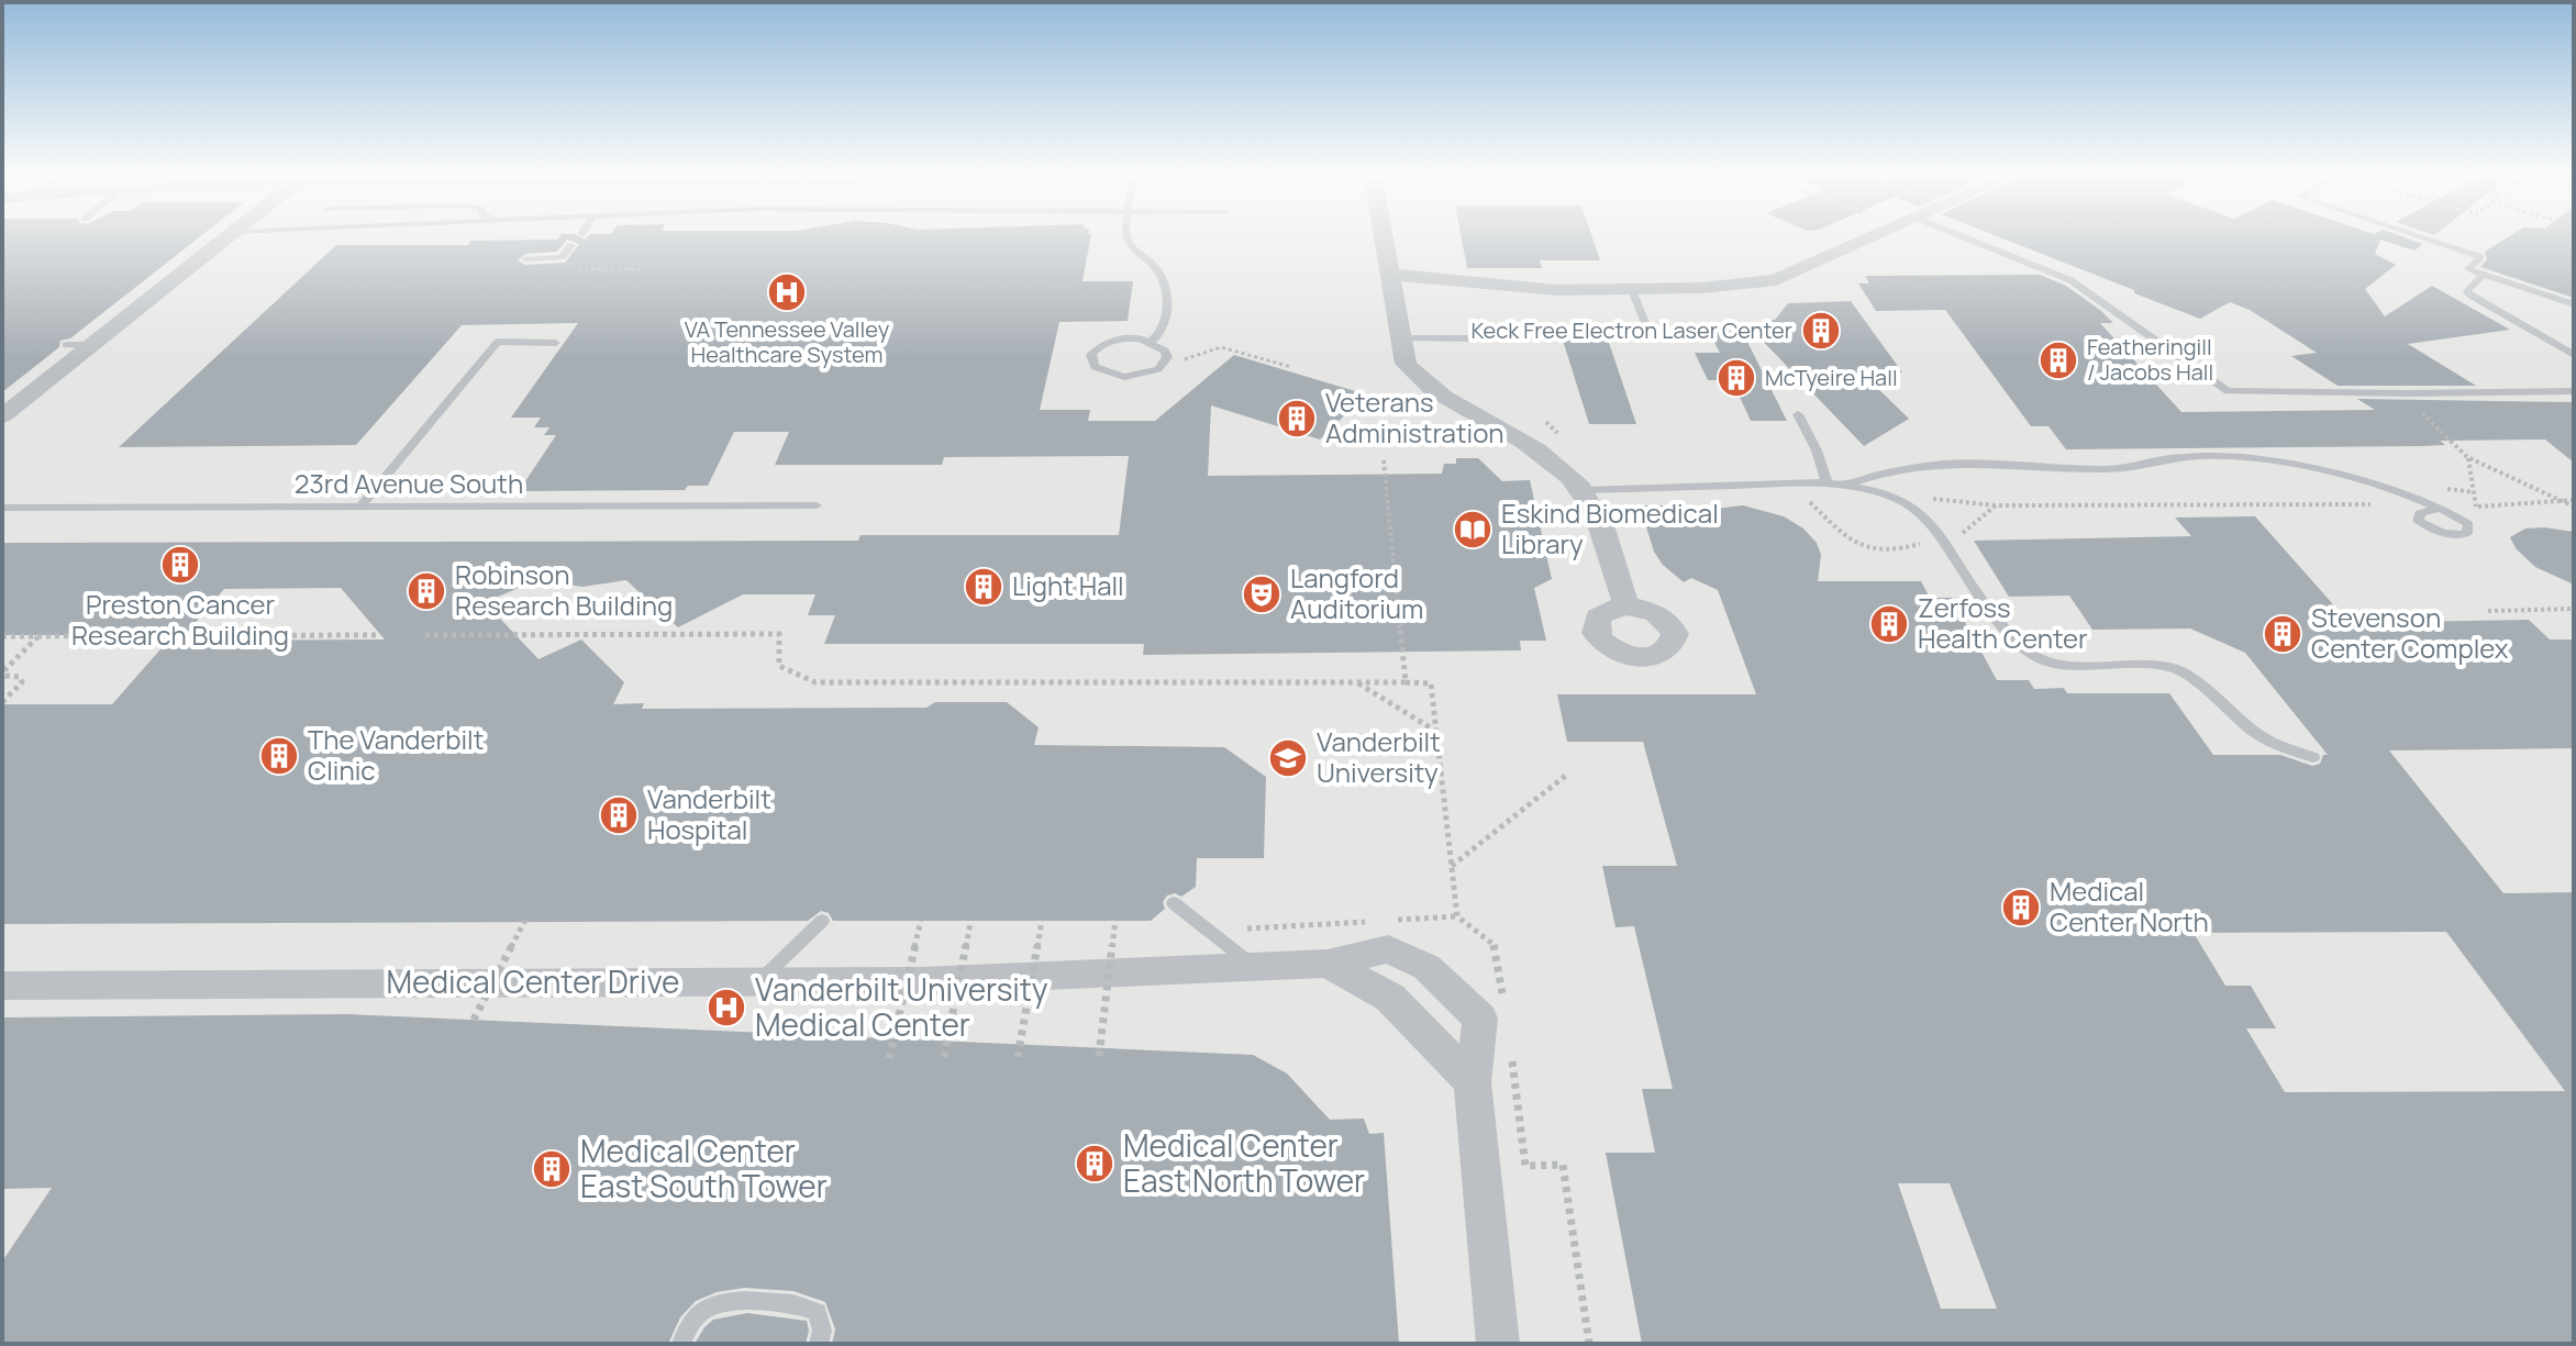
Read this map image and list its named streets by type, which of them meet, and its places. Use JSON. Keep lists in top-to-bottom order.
{
  "streets": {
    "street": ["Medical Center Drive"],
    "lane": ["23rd Avenue South"]
  },
  "places": {
    "hospital": ["VA Tennessee Valley Healthcare System", "Vanderbilt University Medical Center"],
    "building": [
      "Keck Free Electron Laser Center",
      "Featheringill / Jacobs Hall",
      "McTyeire Hall",
      "Veterans Administration",
      "Preston Cancer Research Building",
      "Light Hall",
      "Robinson Research Building",
      "Zerfoss Health Center",
      "Stevenson Center Complex",
      "The Vanderbilt Clinic",
      "Vanderbilt Hospital",
      "Medical Center North",
      "Medical Center East North Tower",
      "Medical Center East South Tower"
    ],
    "library": ["Eskind Biomedical Library"],
    "theatre": ["Langford Auditorium"],
    "school or university": ["Vanderbilt University"]
  }
}
